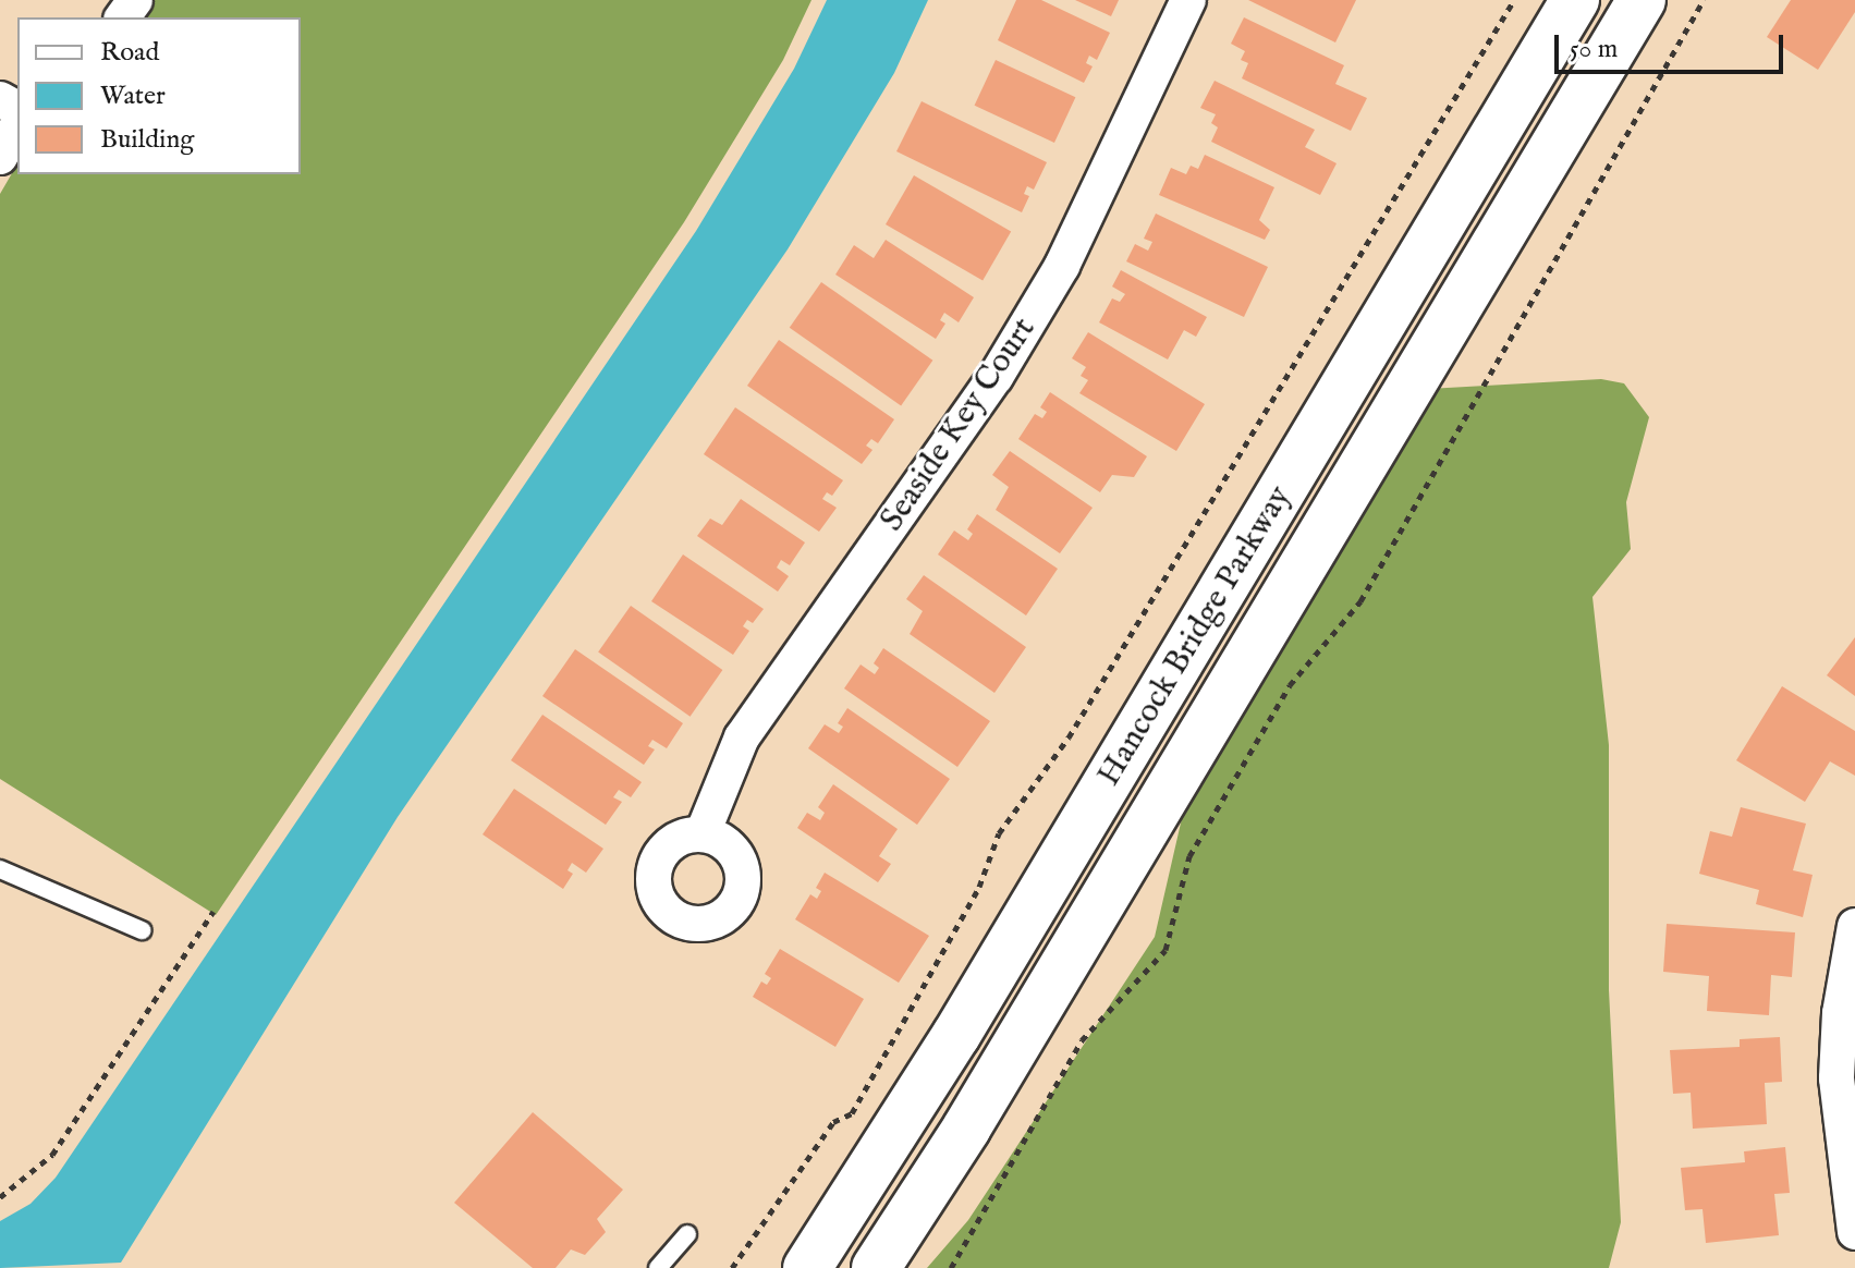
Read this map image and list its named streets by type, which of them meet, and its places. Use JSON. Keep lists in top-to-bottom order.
{
  "streets": {
    "main road": ["Hancock Bridge Parkway"],
    "street": ["Seaside Key Court"]
  },
  "legend": ["Road", "Water", "Building"],
  "scale_bar": "50 m"
}
